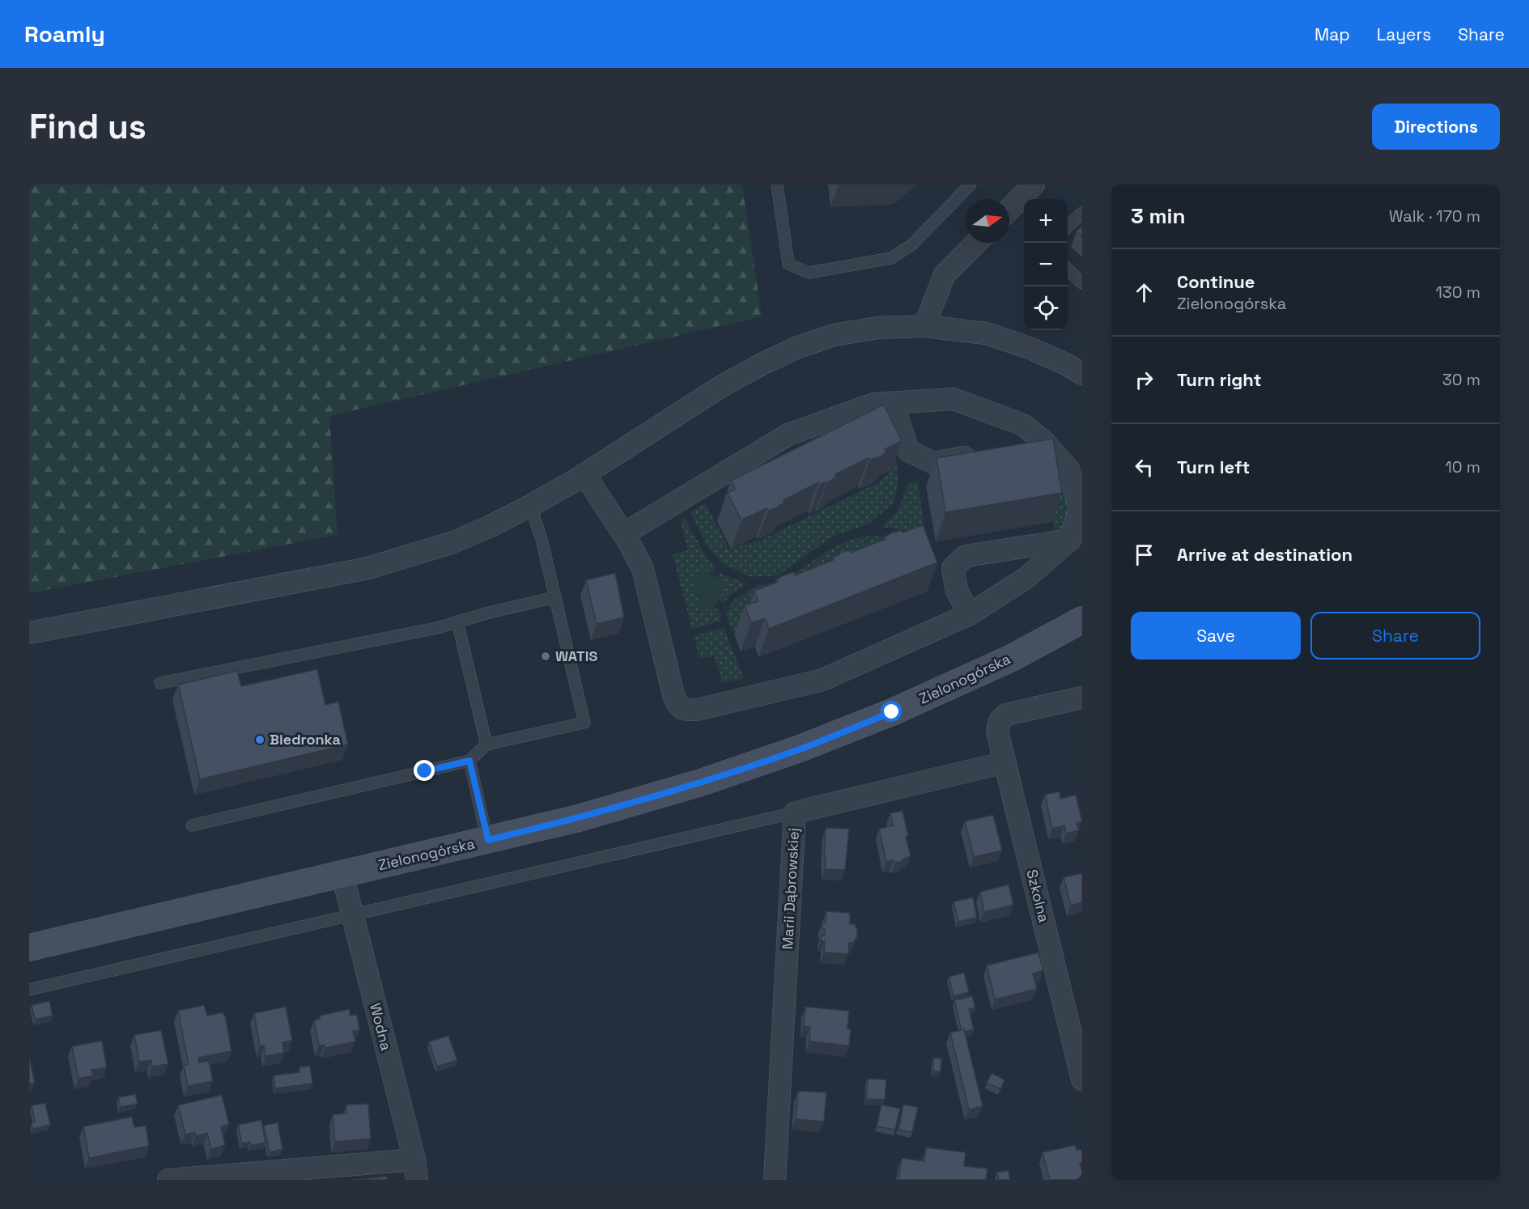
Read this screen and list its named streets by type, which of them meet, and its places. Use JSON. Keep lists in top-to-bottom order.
{
  "streets": {
    "street": [
      "Zielonogórska",
      "Marii Dąbrowskiej",
      "Szkolna",
      "Wodna"
    ]
  },
  "crossings": [
    ["Zielonogórska", "Wodna"],
    ["Marii Dąbrowskiej", "Szkolna"]
  ],
  "places": ["WATIS", "Biedronka"],
  "north": "right",
  "page": {
    "header": "Roamly",
    "nav": ["Map", "Layers", "Share"],
    "buttons": [
      "Directions",
      ["Save", "Share"]
    ],
    "title": "Find us",
    "heading": ["3 min", "Walk · 170 m"],
    "map_buttons": ["+", "−"],
    "list": [
      ["Continue", "Zielonogórska", "130 m"],
      ["Turn right", "30 m"],
      ["Turn left", "10 m"],
      "Arrive at destination"
    ]
  }
}
